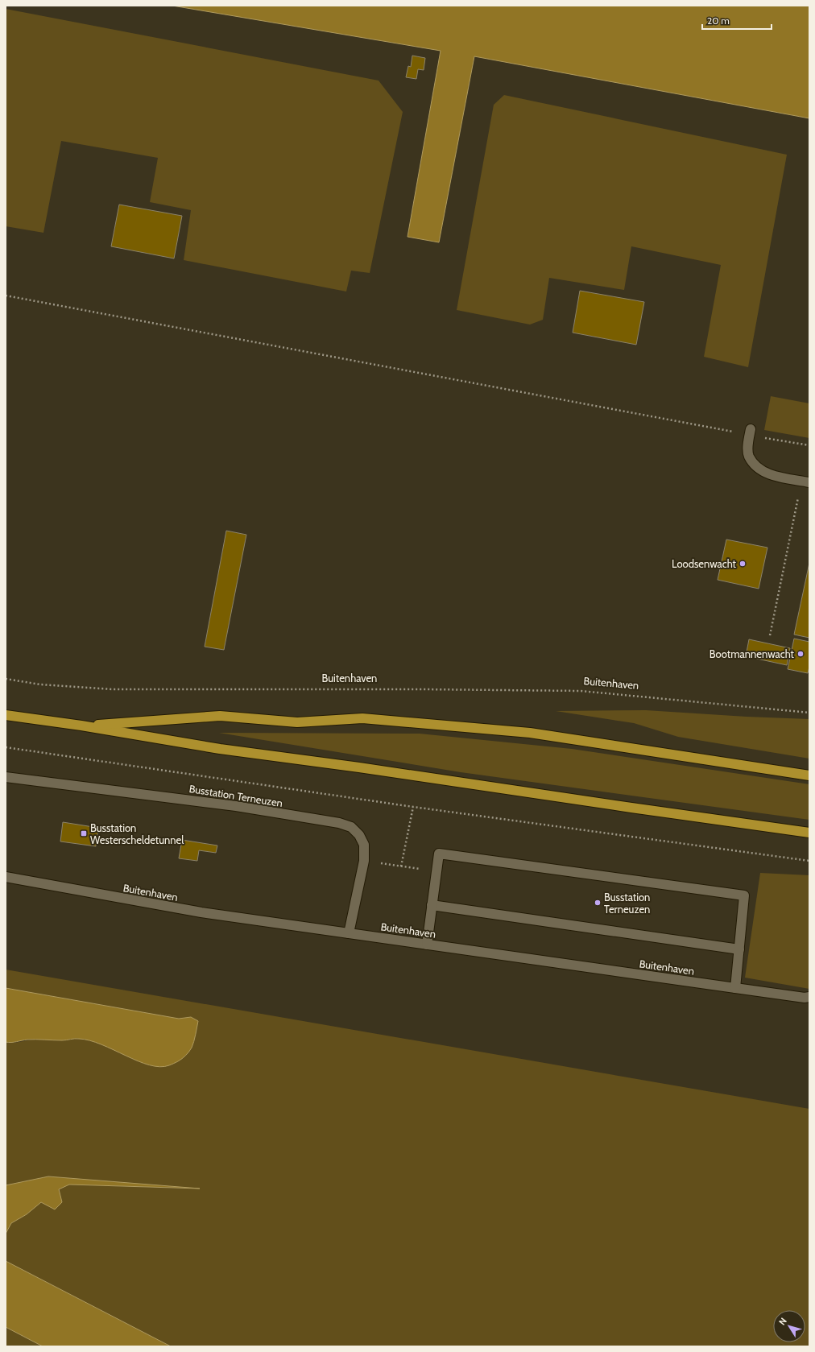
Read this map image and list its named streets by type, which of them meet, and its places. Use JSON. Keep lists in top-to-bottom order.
{
  "streets": {
    "street": ["Buitenhaven", "Busstation Terneuzen"]
  },
  "crossings": [
    ["Buitenhaven", "Busstation Terneuzen"]
  ],
  "places": {
    "other": ["Loodsenwacht", "Bootmannenwacht", "Busstation Terneuzen"],
    "transit": ["Busstation Westerscheldetunnel"]
  },
  "scale_bar": "20 m",
  "north": "top left"
}
